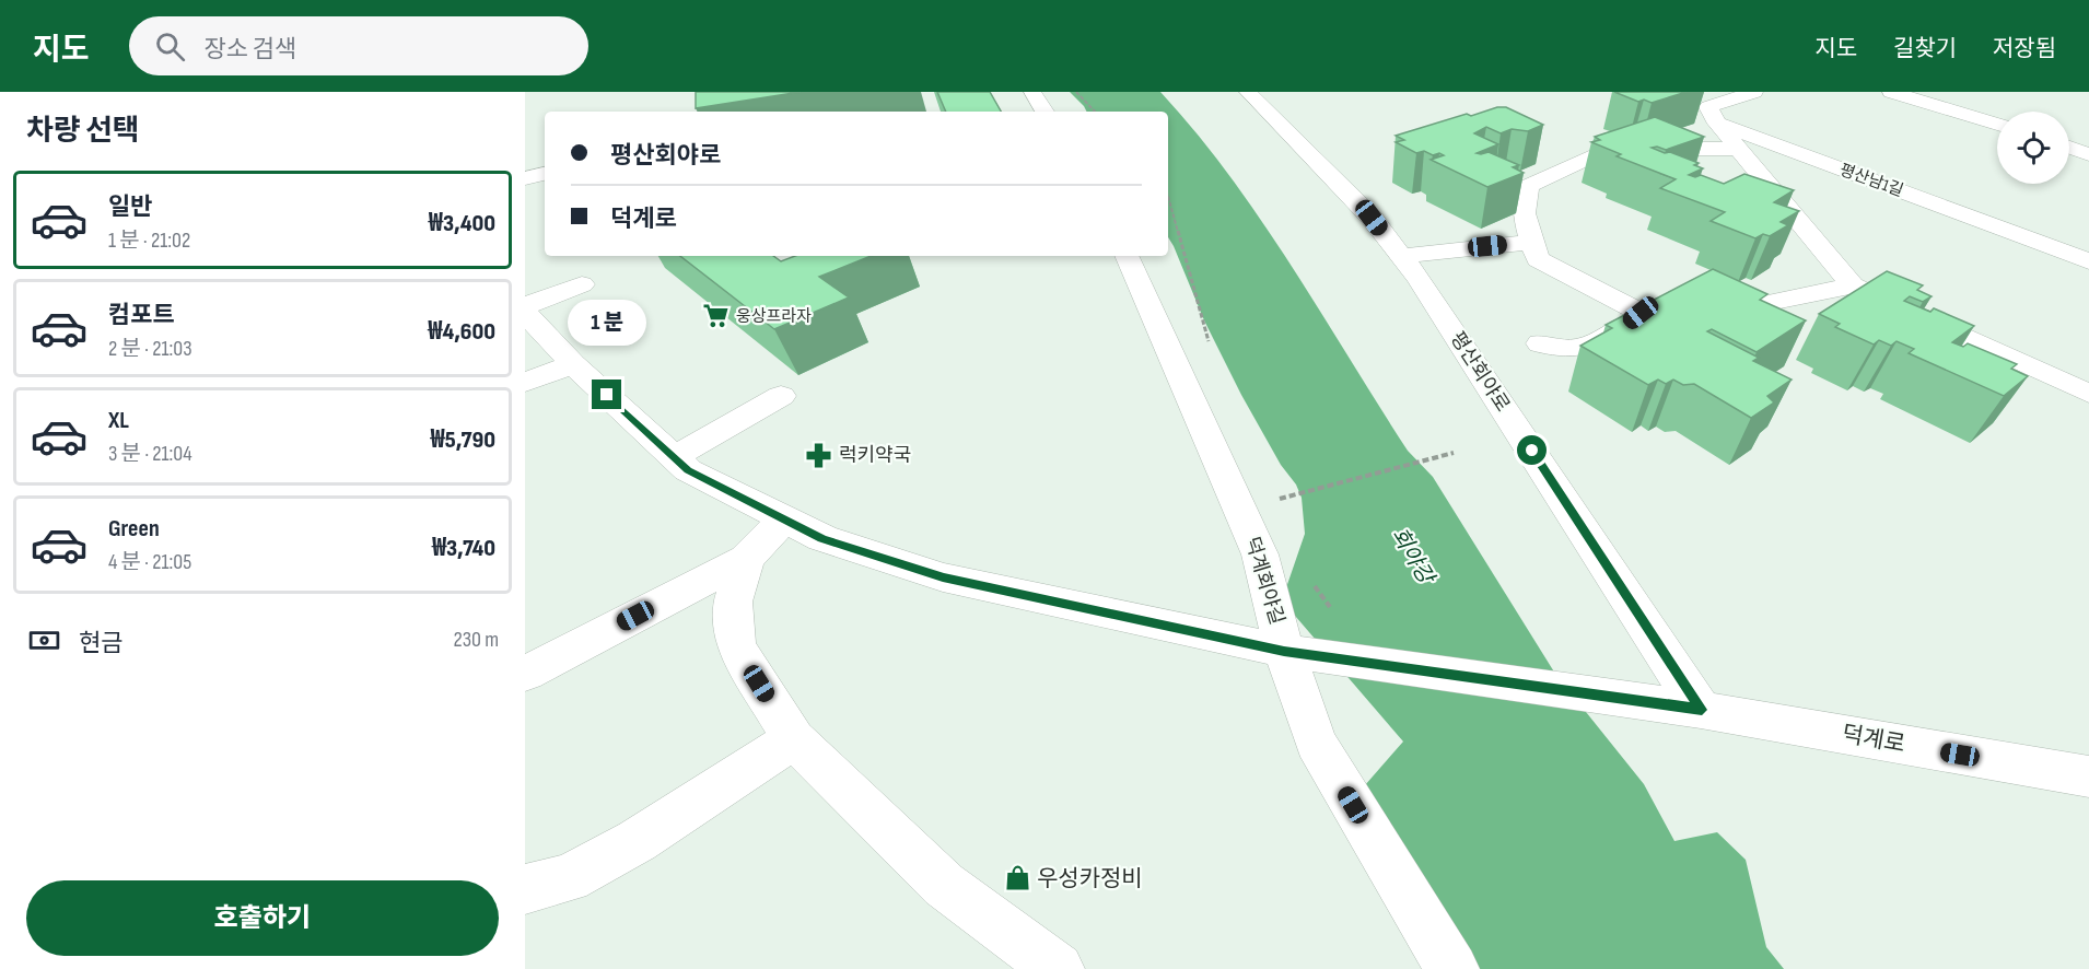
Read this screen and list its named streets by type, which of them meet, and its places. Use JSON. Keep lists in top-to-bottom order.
{
  "streets": {
    "street": [
      "평산남1길",
      "평산회야로",
      "덕계회야길",
      "덕계로"
    ]
  },
  "crossings": [
    ["평산회야로", "덕계로"],
    ["덕계회야길", "덕계로"]
  ],
  "water": ["회야강"],
  "places": {
    "supermarket": ["웅상프라자"],
    "pharmacy": ["럭키약국"],
    "shop": ["우성카정비"]
  },
  "page": {
    "header": "지도",
    "search": "장소 검색",
    "nav": ["지도", "길찾기", "저장됨"],
    "heading": "차량 선택",
    "banner": ["평산회야로", "덕계로"],
    "list": [
      {
        "name": "일반",
        "note": "1 분 · 21:02",
        "value": "₩3,400"
      },
      {
        "name": "컴포트",
        "note": "2 분 · 21:03",
        "value": "₩4,600"
      },
      {
        "name": "XL",
        "note": "3 분 · 21:04",
        "value": "₩5,790"
      },
      {
        "name": "Green",
        "note": "4 분 · 21:05",
        "value": "₩3,740"
      }
    ],
    "bubble": "1 분",
    "pay": ["현금", "230 m"],
    "buttons": "호출하기"
  }
}
